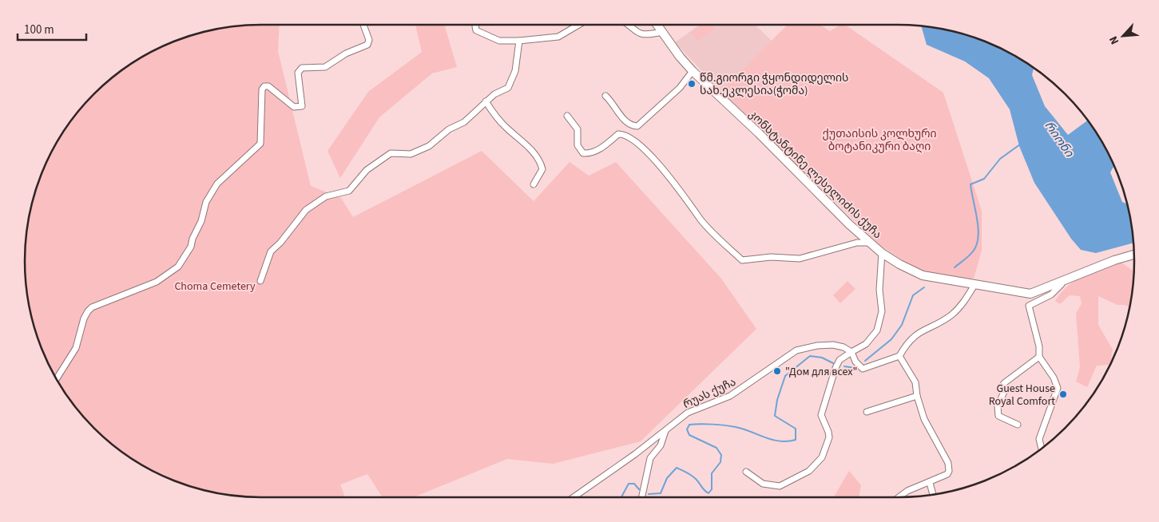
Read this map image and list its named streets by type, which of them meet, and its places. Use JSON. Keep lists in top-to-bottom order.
{
  "streets": {
    "main road": ["კონსტანტინე ლესელიძის ქუჩა"],
    "street": ["რუას ქუჩა"]
  },
  "water": ["რიონი"],
  "parks": ["ქუთაისის კოლხური ბოტანიკური ბაღი", "Choma Cemetery"],
  "places": ["წმ.გიორგი ჭყონდიდელის სახ.ეკლესია(ჭომა)", "\"Дом для всех\"", "Guest House Royal Comfort"],
  "scale_bar": "100 m",
  "north": "bottom left"
}
